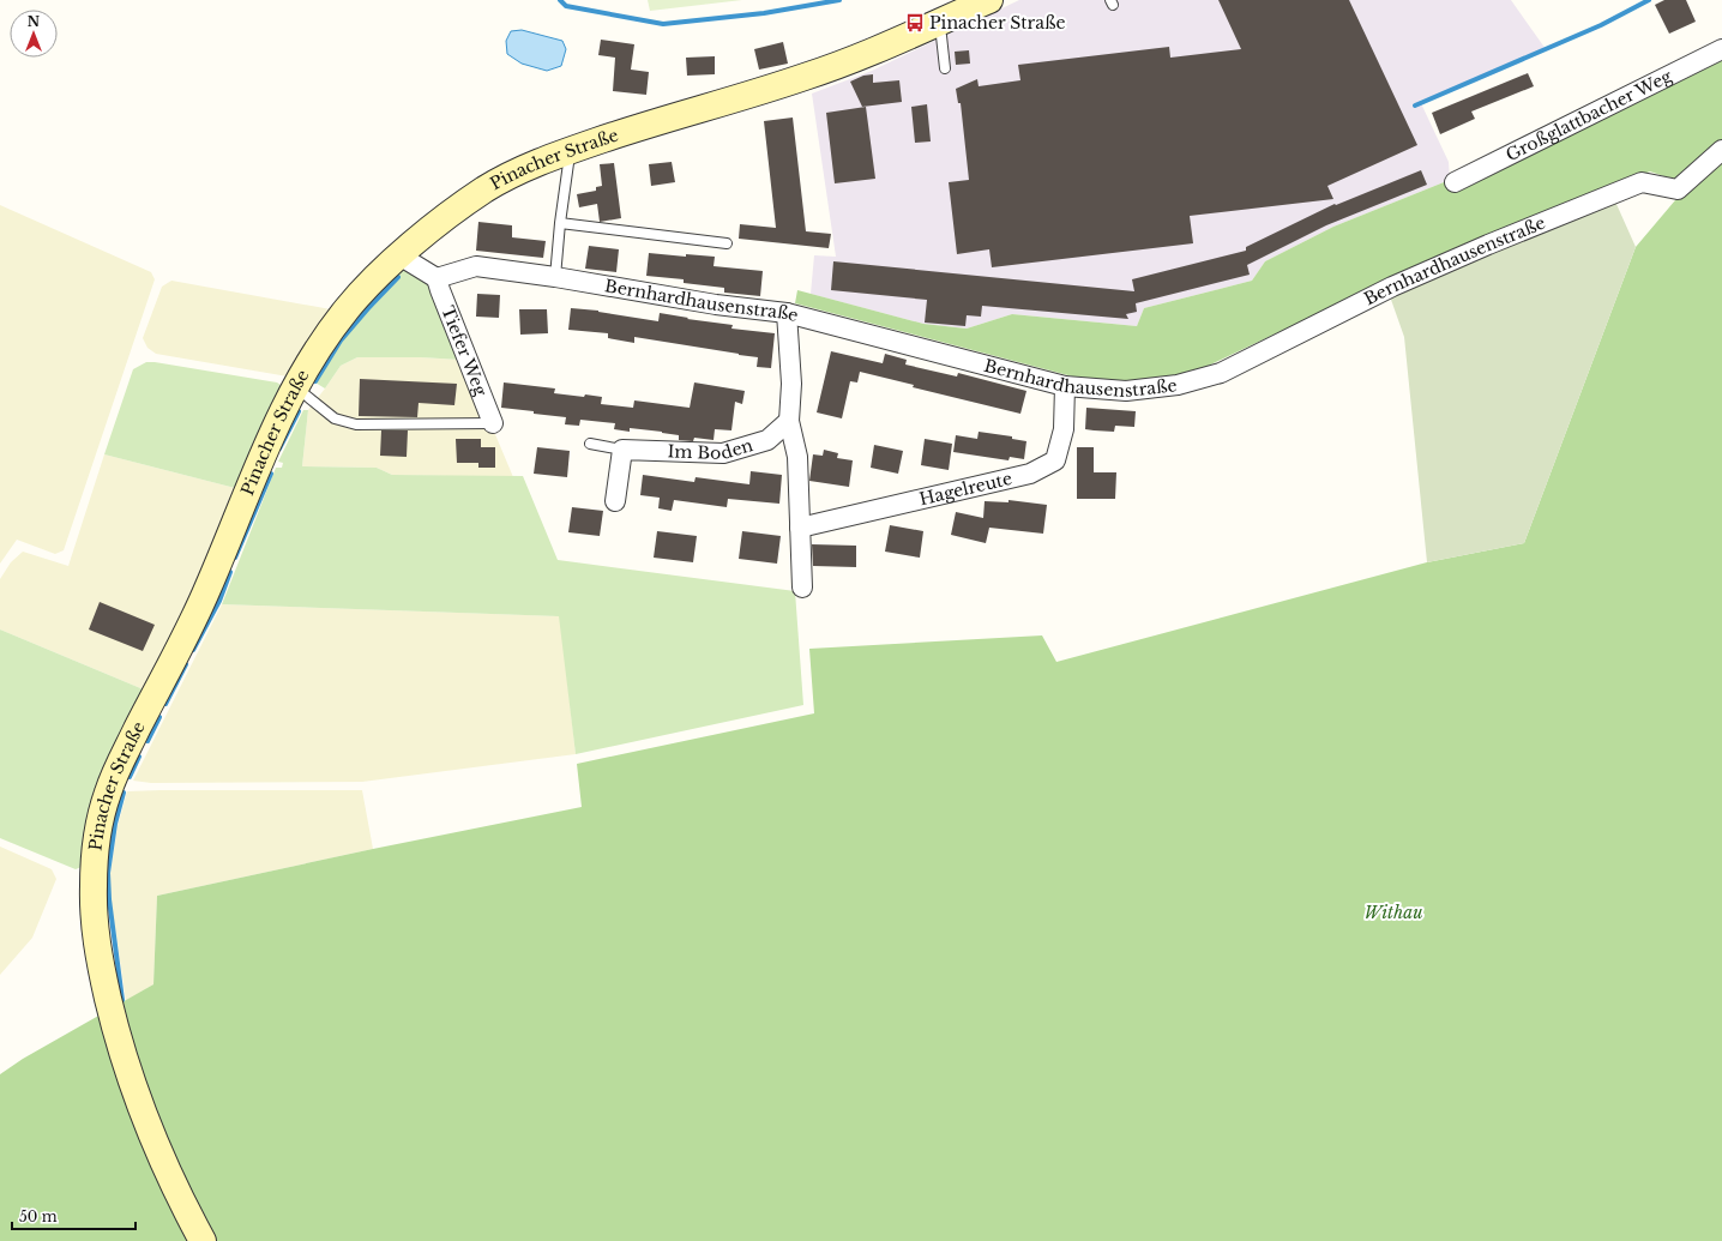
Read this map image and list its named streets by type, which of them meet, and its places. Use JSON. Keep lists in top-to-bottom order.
{
  "streets": {
    "street": [
      "Großglattbacher Weg",
      "Pinacher Straße",
      "Bernhardhausenstraße",
      "Tiefer Weg",
      "Im Boden",
      "Hagelreute"
    ]
  },
  "crossings": [
    ["Bernhardhausenstraße", "Tiefer Weg"],
    ["Bernhardhausenstraße", "Hagelreute"]
  ],
  "parks": ["Withau"],
  "places": {
    "bus stop": ["Pinacher Straße"]
  },
  "scale_bar": "50 m",
  "north": "top"
}
